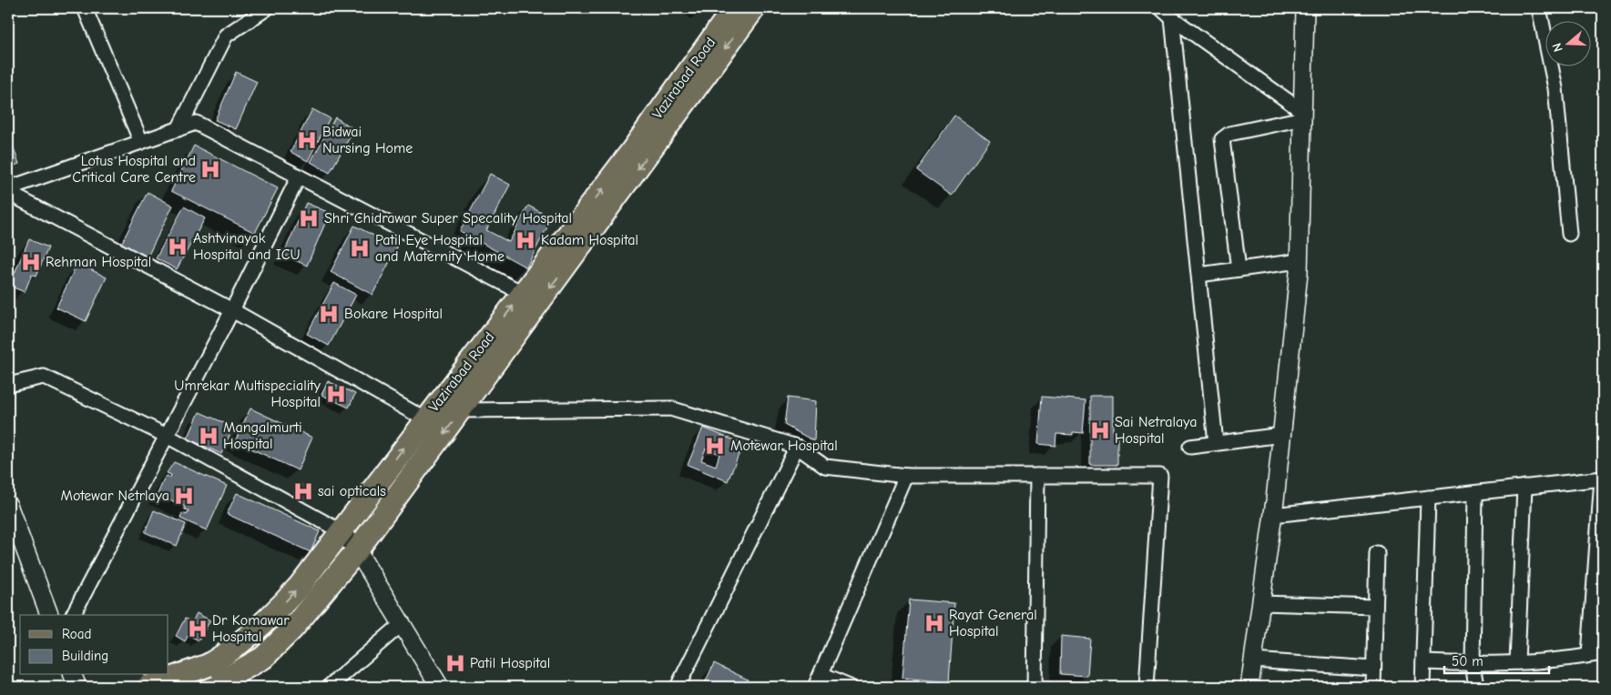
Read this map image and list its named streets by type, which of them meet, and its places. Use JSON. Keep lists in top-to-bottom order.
{
  "streets": {
    "main road": ["Vazirabad Road"]
  },
  "places": {
    "hospital": [
      "Bidwai Nursing Home",
      "Lotus Hospital and Critical Care Centre",
      "Shri Chidrawar Super Specality Hospital",
      "Kadam Hospital",
      "Ashtvinayak Hospital and ICU",
      "Patil Eye Hospital and Maternity Home",
      "Rehman Hospital",
      "Bokare Hospital",
      "Umrekar Multispeciality Hospital",
      "Sai Netralaya Hospital",
      "Mangalmurti Hospital",
      "Motewar Hospital",
      "sai opticals",
      "Motewar Netrlaya",
      "Rayat General Hospital",
      "Dr Komawar Hospital",
      "Patil Hospital"
    ]
  },
  "legend": ["Road", "Building"],
  "scale_bar": "50 m",
  "north": "left"
}
